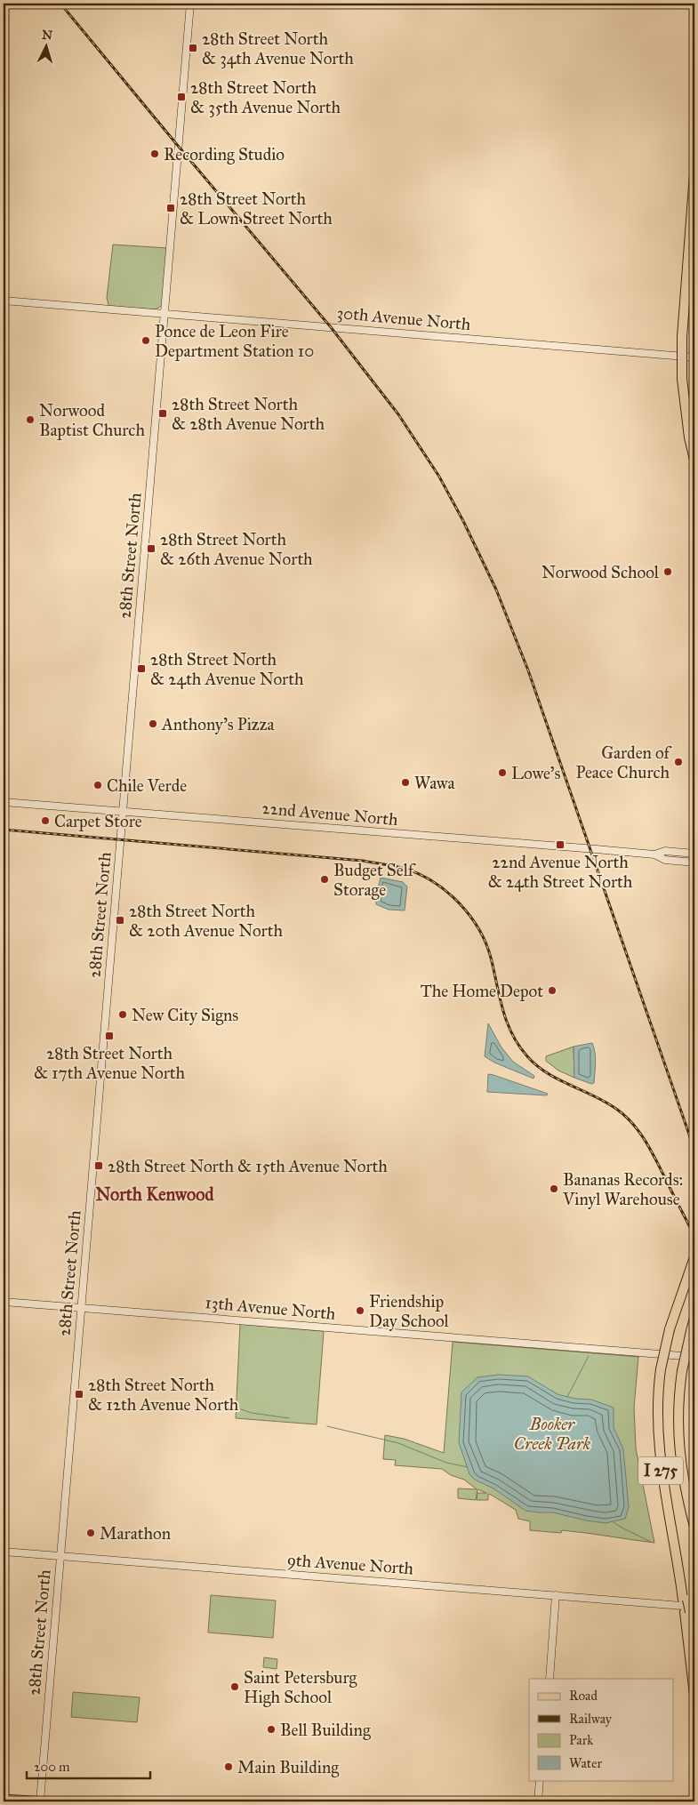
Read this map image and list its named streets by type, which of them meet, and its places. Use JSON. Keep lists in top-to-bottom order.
{
  "streets": {
    "highway": ["I 275"],
    "street": [
      "30th Avenue North",
      "28th Street North",
      "22nd Avenue North",
      "13th Avenue North",
      "9th Avenue North"
    ]
  },
  "crossings": [
    ["30th Avenue North", "28th Street North"],
    ["28th Street North", "22nd Avenue North"],
    ["28th Street North", "13th Avenue North"],
    ["28th Street North", "9th Avenue North"],
    ["I 275", "9th Avenue North"]
  ],
  "districts": ["North Kenwood"],
  "parks": ["Booker Creek Park"],
  "places": {
    "transit": [
      "28th Street North & 34th Avenue North",
      "28th Street North & 35th Avenue North",
      "28th Street North & Lown Street North",
      "28th Street North & 28th Avenue North",
      "28th Street North & 26th Avenue North",
      "28th Street North & 24th Avenue North",
      "22nd Avenue North & 24th Street North",
      "28th Street North & 20th Avenue North",
      "28th Street North & 17th Avenue North",
      "28th Street North & 15th Avenue North",
      "28th Street North & 12th Avenue North"
    ],
    "other": [
      "Recording Studio",
      "Ponce de Leon Fire Department Station 10",
      "Norwood Baptist Church",
      "Norwood School",
      "Anthony's Pizza",
      "Garden of Peace Church",
      "Lowe's",
      "Wawa",
      "Chile Verde",
      "Carpet Store",
      "Budget Self Storage",
      "The Home Depot",
      "New City Signs",
      "Bananas Records: Vinyl Warehouse",
      "Friendship Day School",
      "Marathon",
      "Saint Petersburg High School",
      "Bell Building",
      "Main Building"
    ]
  },
  "legend": [
    "Road",
    "Railway",
    "Park",
    "Water"
  ],
  "scale_bar": "200 m",
  "north": "top"
}
